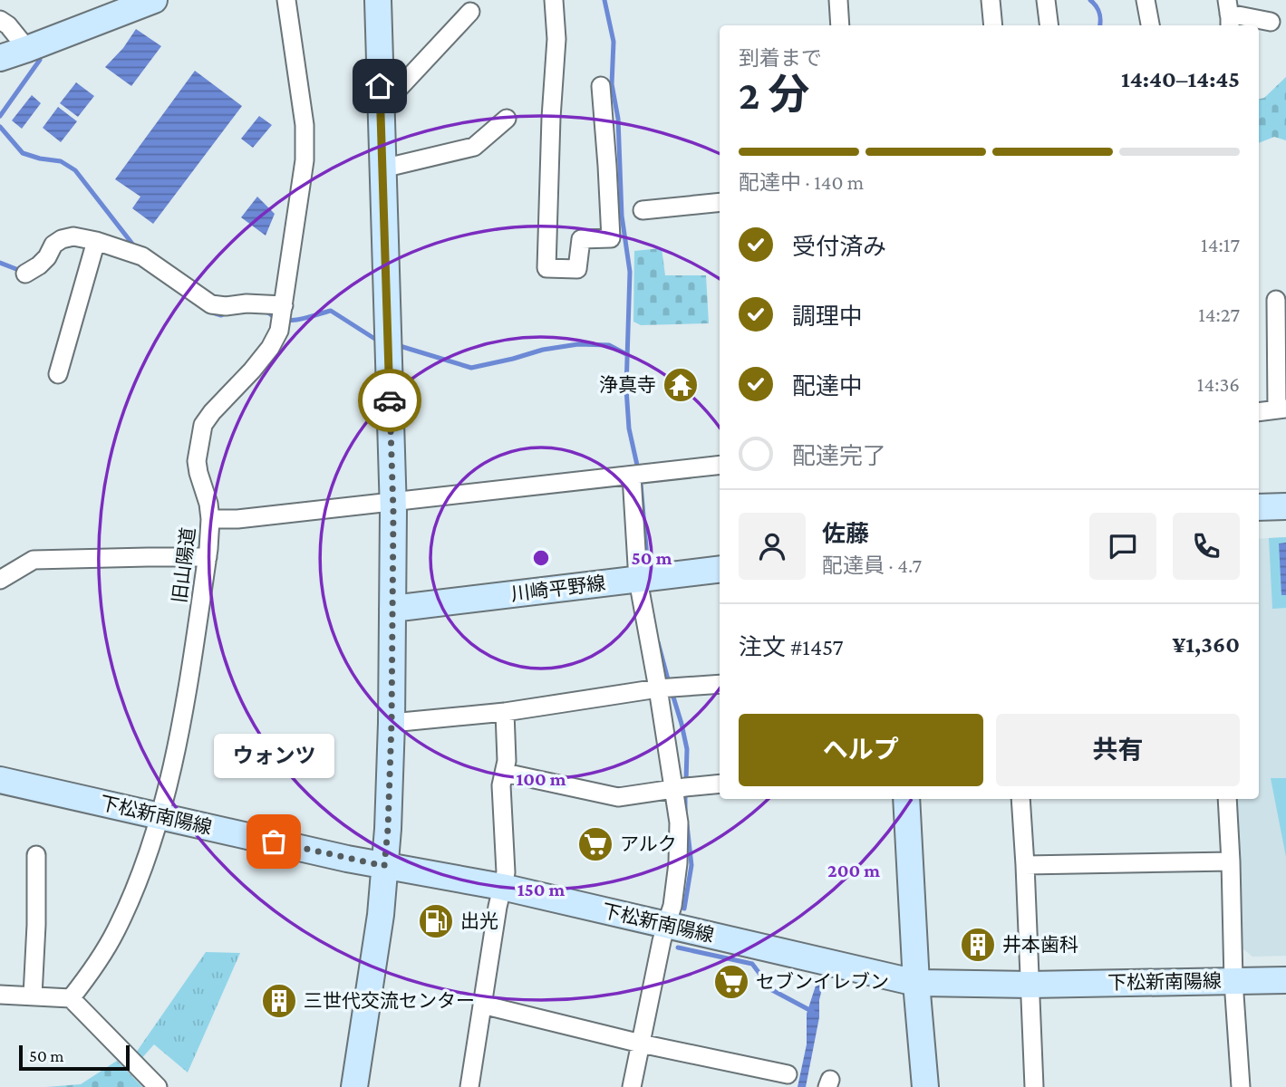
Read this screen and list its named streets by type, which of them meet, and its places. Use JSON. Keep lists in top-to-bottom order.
{
  "streets": {
    "street": ["旧山陽道", "川崎平野線", "下松新南陽線"]
  },
  "crossings": [
    ["旧山陽道", "下松新南陽線"]
  ],
  "places": {
    "temple": ["浄真寺"],
    "other": ["ウォンツ"],
    "supermarket": ["アルク", "セブンイレブン"],
    "fuel station": ["出光"],
    "building": ["井本歯科", "三世代交流センター"]
  },
  "scale_bar": "50 m",
  "page": {
    "heading": ["2 分", "到着まで", "14:40–14:45"],
    "panel": [
      "佐藤",
      "配達員 · 4.7",
      "注文 #1457",
      "¥1,360"
    ],
    "bar": "配達中 · 140 m",
    "list": [
      ["受付済み", "14:17"],
      ["調理中", "14:27"],
      ["配達中", "14:36"],
      "配達完了"
    ],
    "buttons": ["ヘルプ", "共有"],
    "bubble": "ウォンツ",
    "scale": "50 m"
  },
  "rings": [
    "50 m",
    "100 m",
    "200 m",
    "150 m"
  ]
}
